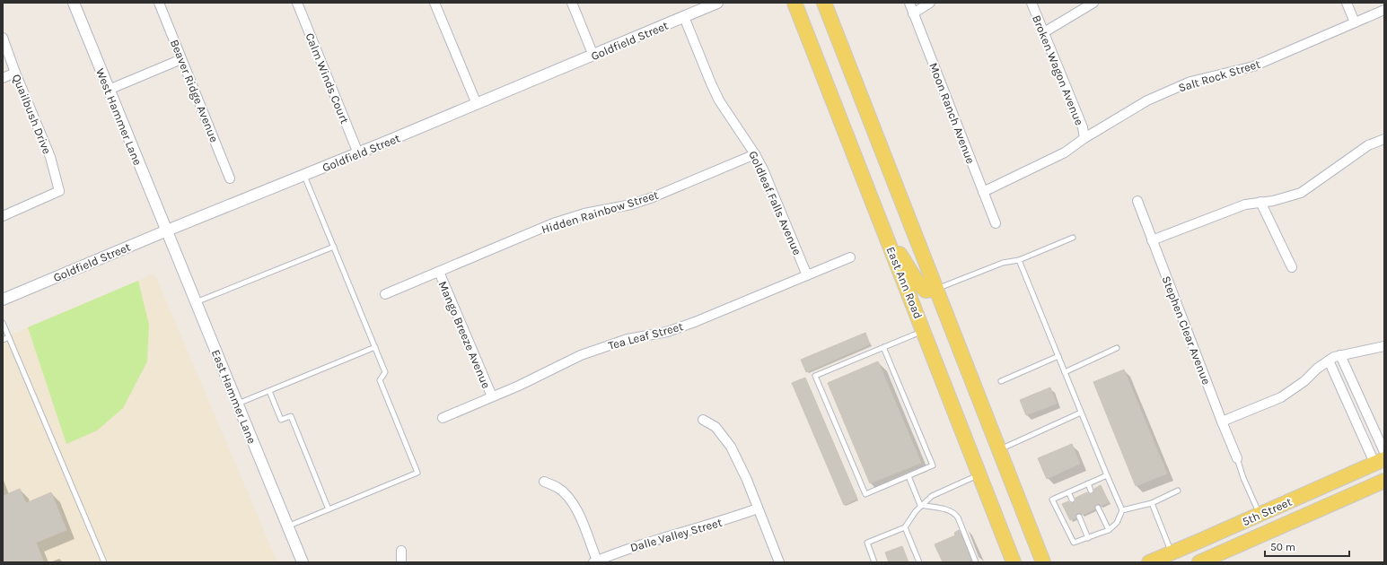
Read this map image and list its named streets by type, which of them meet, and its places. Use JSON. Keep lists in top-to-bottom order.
{
  "streets": {
    "main road": ["East Ann Road", "5th Street"],
    "street": [
      "Goldfield Street",
      "Broken Wagon Avenue",
      "Salt Rock Street",
      "Calm Winds Court",
      "Beaver Ridge Avenue",
      "Moon Ranch Avenue",
      "Quailbush Drive",
      "West Hammer Lane",
      "Goldleaf Falls Avenue",
      "Hidden Rainbow Street",
      "Stephen Clear Avenue",
      "Mango Breeze Avenue",
      "Tea Leaf Street",
      "East Hammer Lane",
      "Dalle Valley Street"
    ]
  },
  "crossings": [
    ["Goldfield Street", "Calm Winds Court"],
    ["Goldfield Street", "West Hammer Lane"],
    ["Goldfield Street", "Goldleaf Falls Avenue"],
    ["Goldfield Street", "East Hammer Lane"],
    ["Broken Wagon Avenue", "Salt Rock Street"],
    ["Salt Rock Street", "Moon Ranch Avenue"],
    ["West Hammer Lane", "East Hammer Lane"],
    ["Goldleaf Falls Avenue", "Hidden Rainbow Street"],
    ["Goldleaf Falls Avenue", "Tea Leaf Street"],
    ["Hidden Rainbow Street", "Mango Breeze Avenue"],
    ["Mango Breeze Avenue", "Tea Leaf Street"]
  ],
  "scale_bar": "50 m"
}
